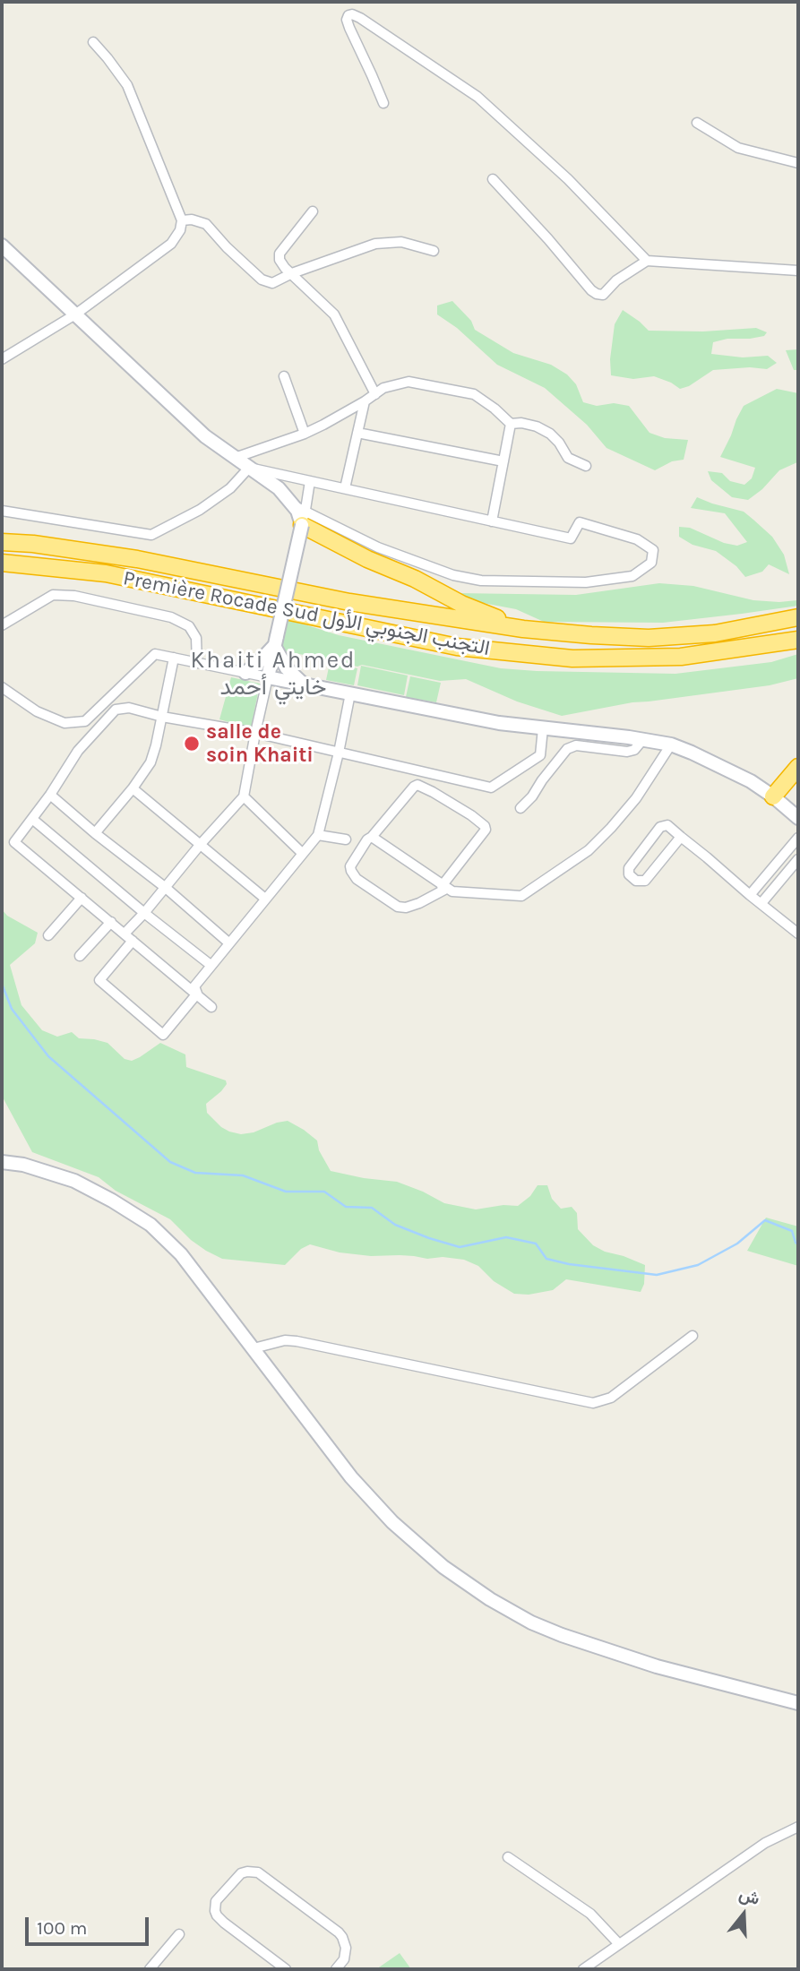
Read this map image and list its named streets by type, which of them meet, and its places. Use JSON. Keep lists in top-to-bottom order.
{
  "streets": {
    "highway": ["Première Rocade Sud التجنب الجنوبي الأول"]
  },
  "districts": ["Khaiti Ahmed خايتي أحمد"],
  "places": ["salle de soin Khaiti"],
  "scale_bar": "100 m",
  "north": "top"
}
